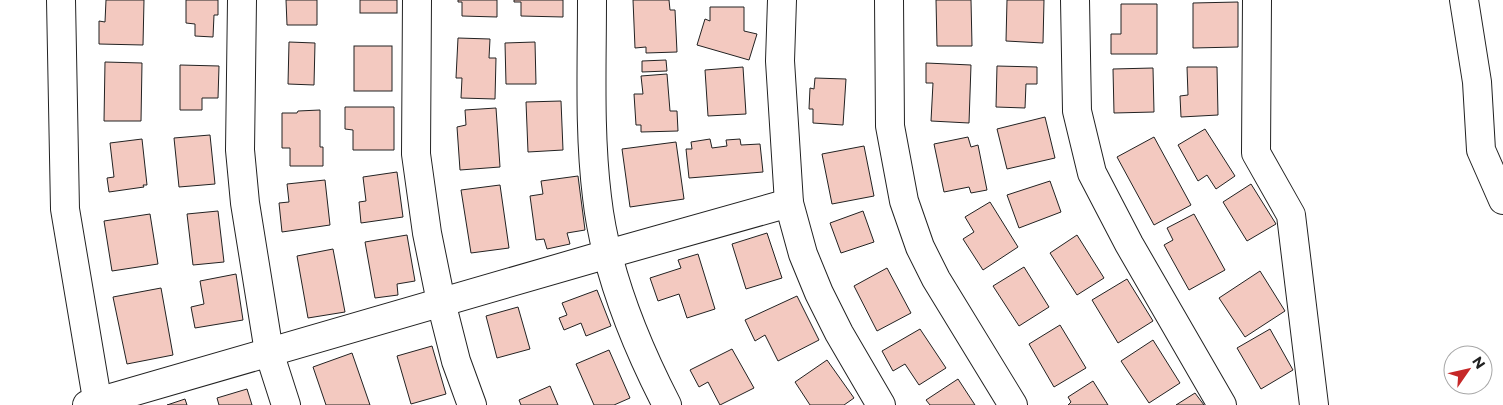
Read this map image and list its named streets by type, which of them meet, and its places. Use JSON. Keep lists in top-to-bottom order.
{
  "north": "top right"
}
